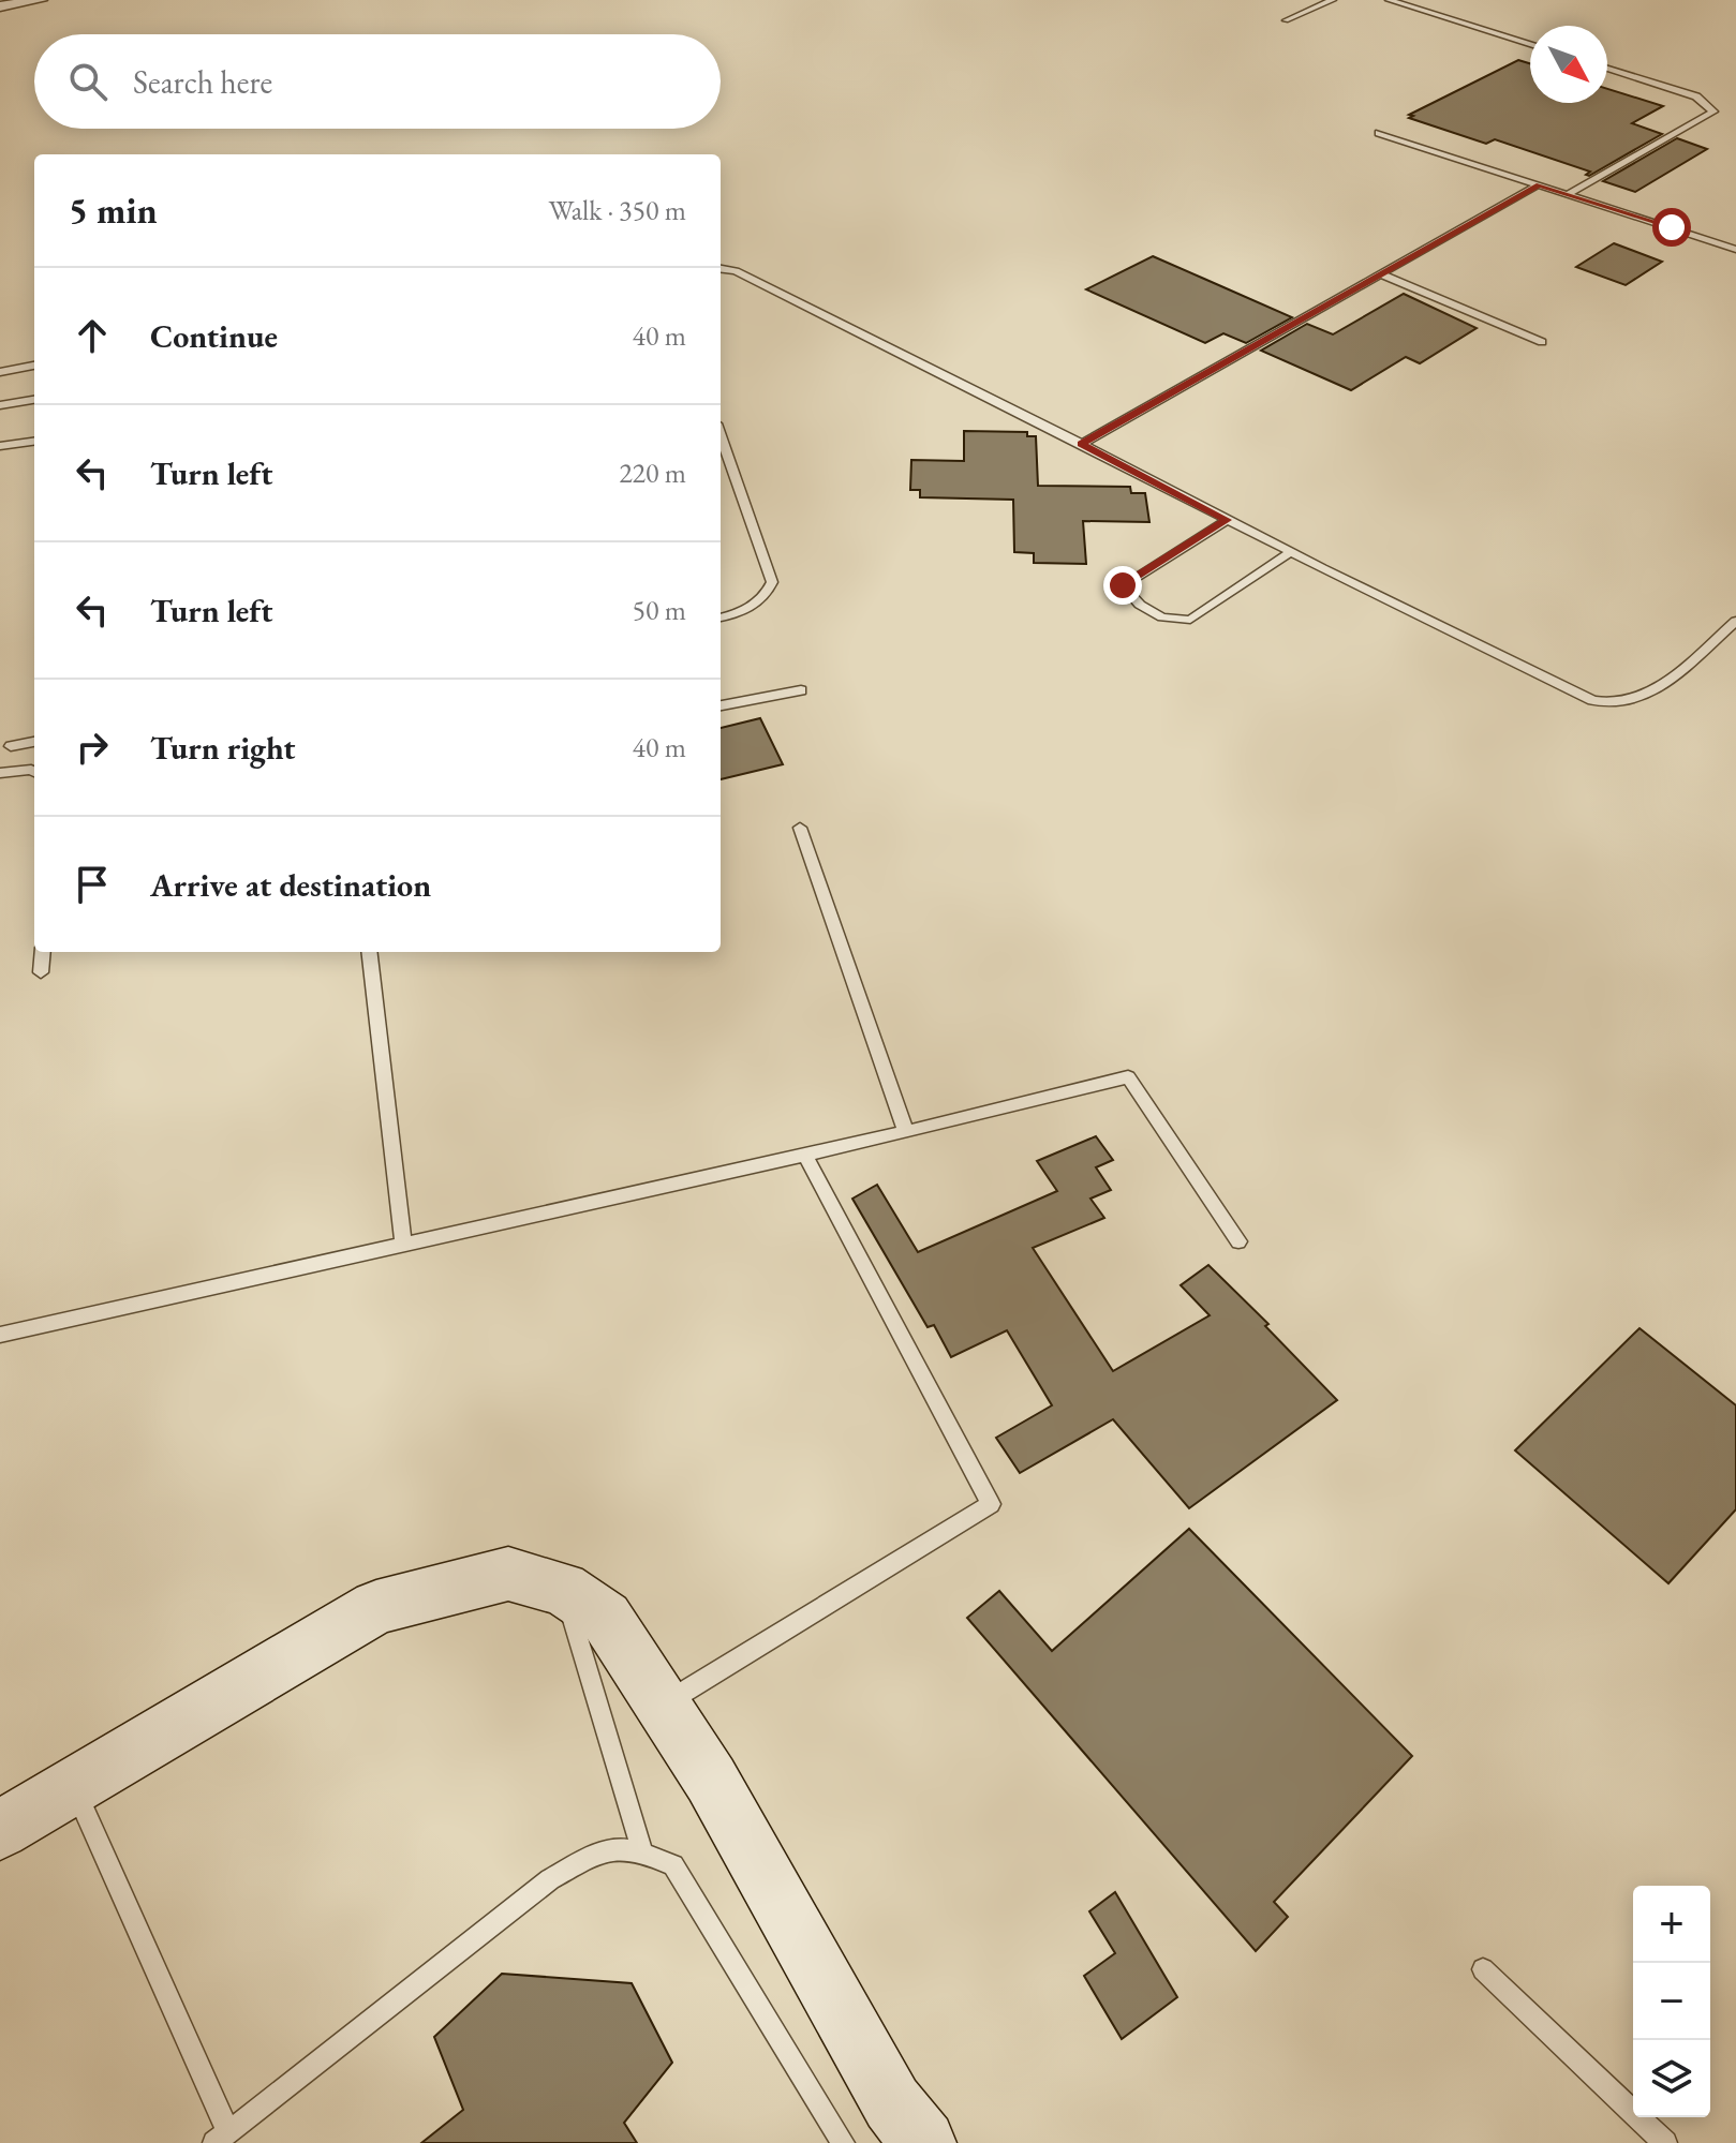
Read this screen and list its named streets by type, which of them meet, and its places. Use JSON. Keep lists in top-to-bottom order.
{
  "north": "bottom right",
  "page": {
    "search": "Search here",
    "heading": ["5 min", "Walk · 350 m"],
    "list": [
      ["Continue", "40 m"],
      ["Turn left", "220 m"],
      ["Turn left", "50 m"],
      ["Turn right", "40 m"],
      "Arrive at destination"
    ],
    "map_buttons": ["+", "−"]
  }
}
